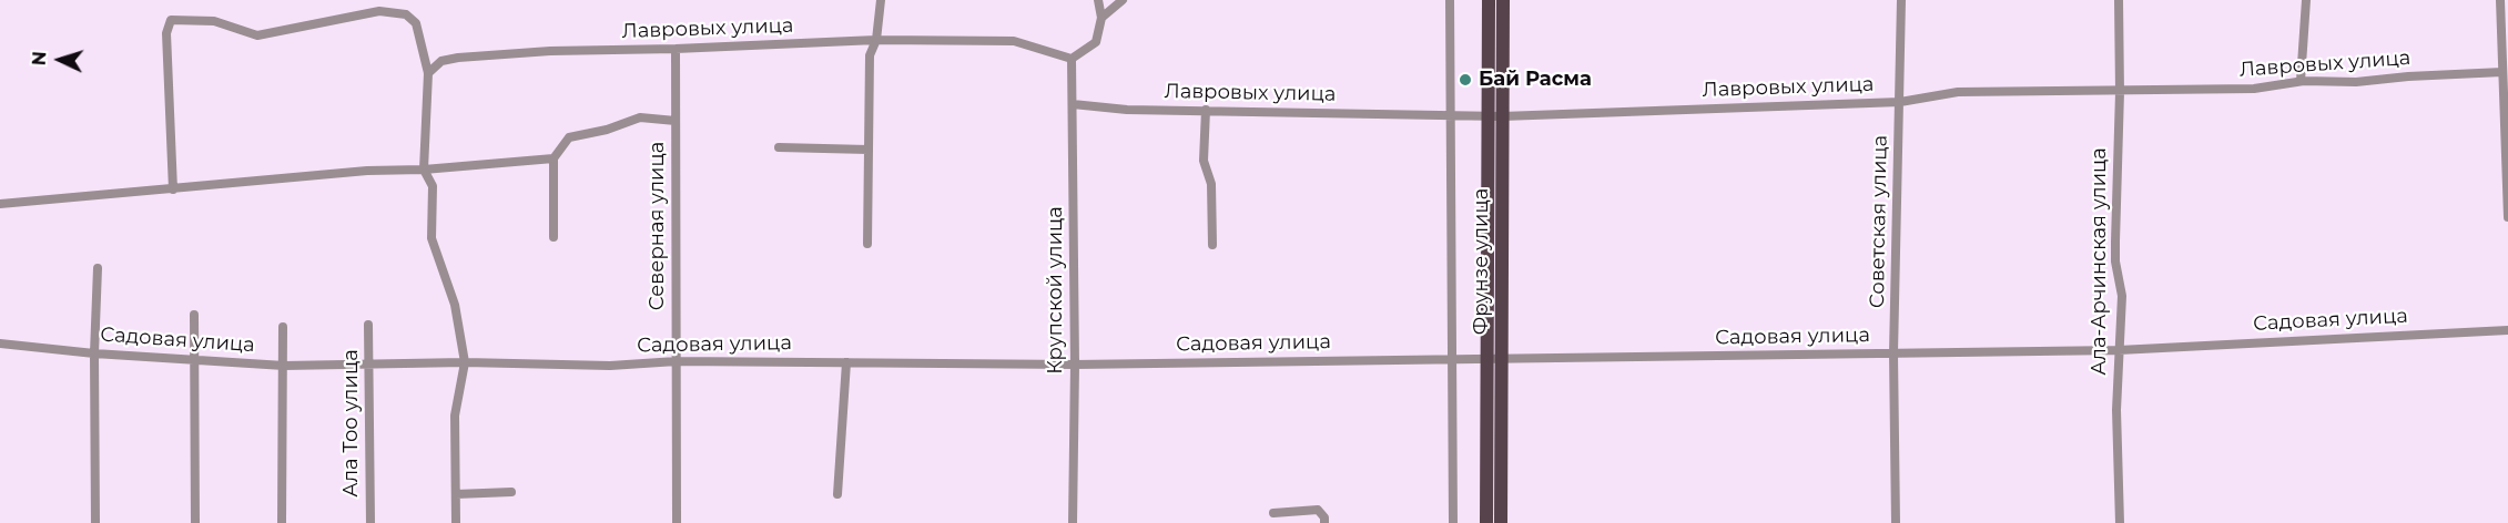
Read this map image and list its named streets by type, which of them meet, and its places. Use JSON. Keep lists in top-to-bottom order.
{
  "streets": {
    "main road": ["Фрунзе улица"],
    "street": [
      "Лавровых улица",
      "Советская улица",
      "Северная улица",
      "Ала-Арчинская улица",
      "Крупской улица",
      "Садовая улица",
      "Ала Тоо улица"
    ]
  },
  "crossings": [
    ["Лавровых улица", "Советская улица"],
    ["Лавровых улица", "Северная улица"],
    ["Лавровых улица", "Фрунзе улица"],
    ["Лавровых улица", "Ала-Арчинская улица"],
    ["Лавровых улица", "Крупской улица"],
    ["Советская улица", "Садовая улица"],
    ["Северная улица", "Садовая улица"],
    ["Фрунзе улица", "Садовая улица"],
    ["Ала-Арчинская улица", "Садовая улица"],
    ["Крупской улица", "Садовая улица"],
    ["Садовая улица", "Ала Тоо улица"]
  ],
  "places": ["Бай Расма"],
  "north": "left"
}
